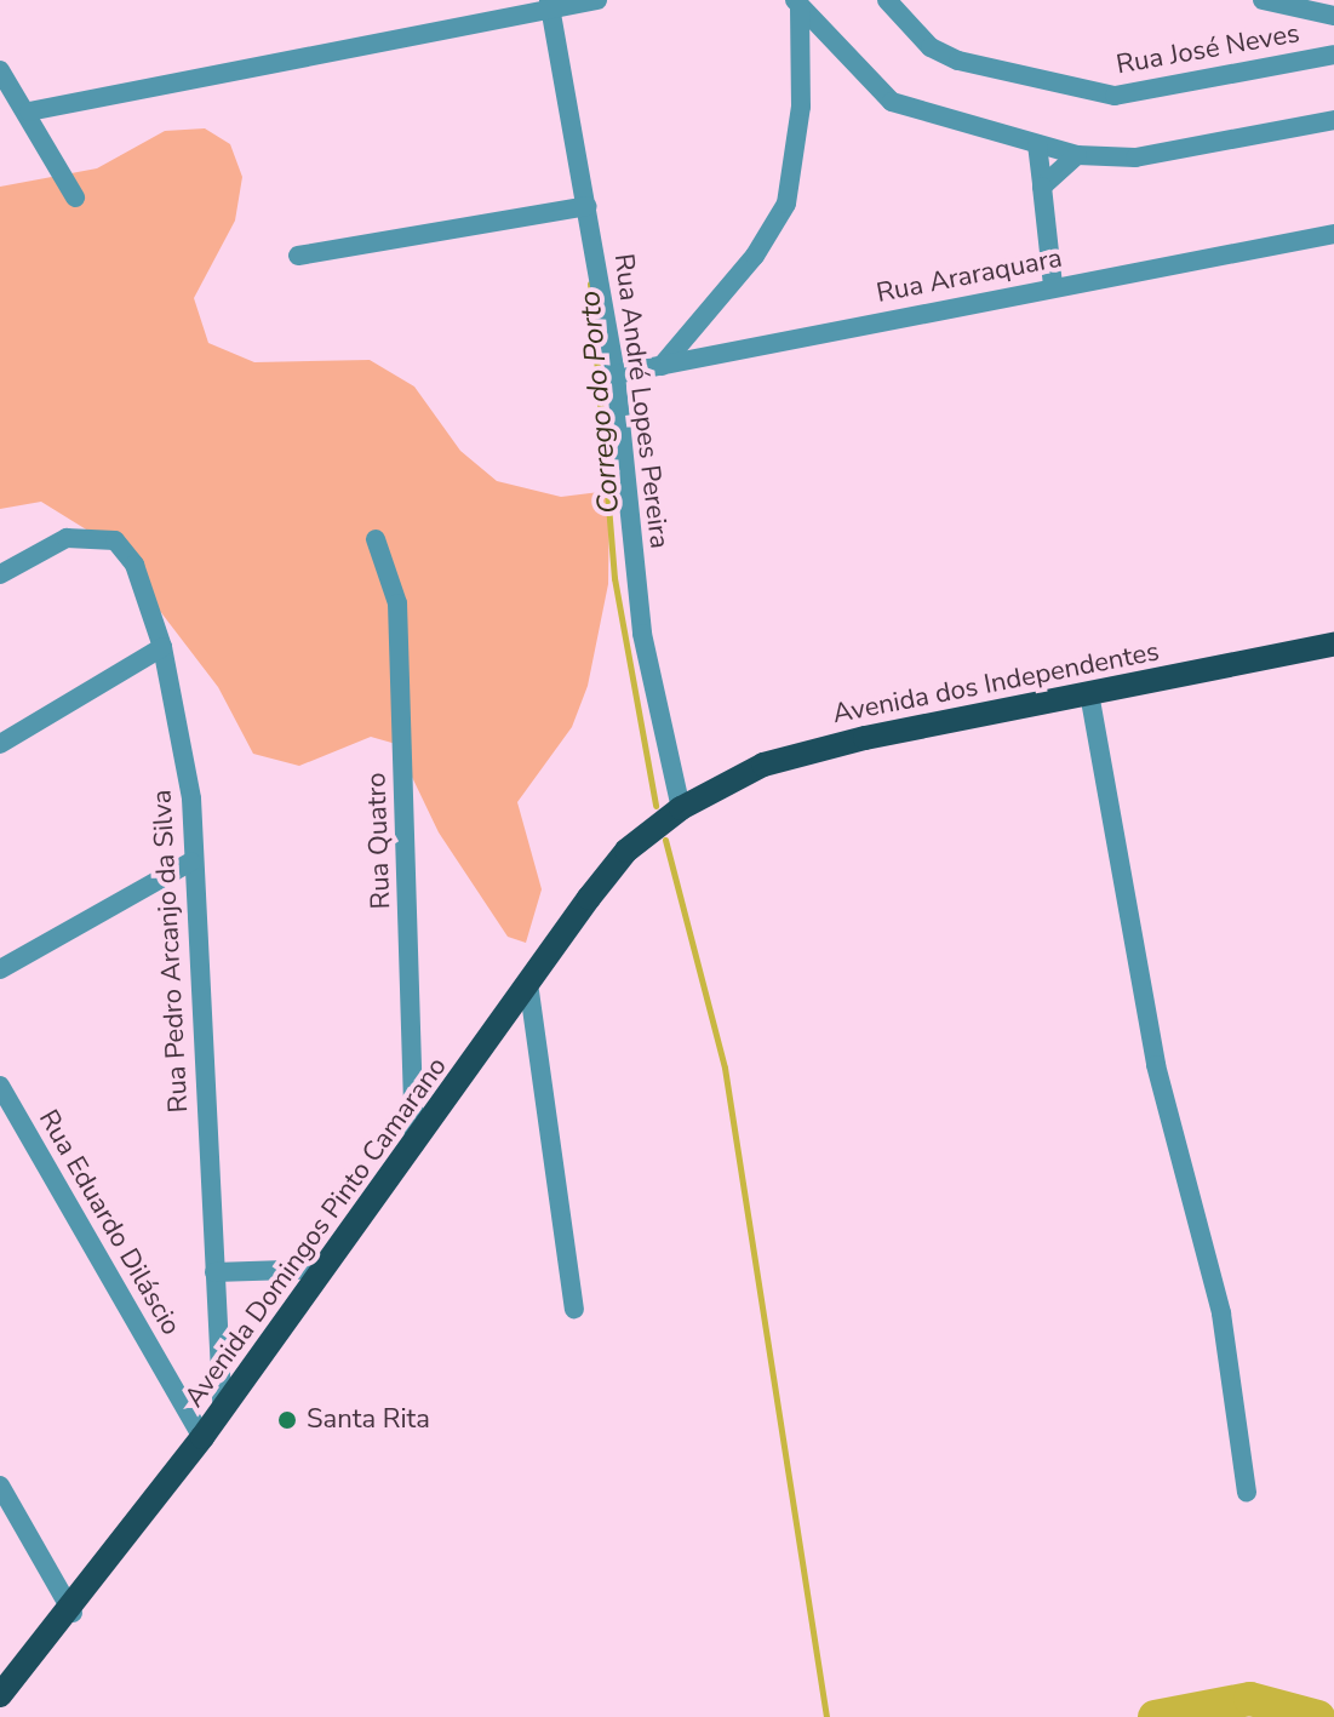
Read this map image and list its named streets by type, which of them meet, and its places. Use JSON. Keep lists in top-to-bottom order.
{
  "streets": {
    "main road": ["Avenida dos Independentes", "Avenida Domingos Pinto Camarano"],
    "street": [
      "Rua José Neves",
      "Rua Araraquara",
      "Rua André Lopes Pereira",
      "Rua Quatro",
      "Rua Pedro Arcanjo da Silva",
      "Rua Eduardo Diláscio"
    ]
  },
  "crossings": [
    ["Rua Araraquara", "Rua André Lopes Pereira"],
    ["Rua André Lopes Pereira", "Avenida dos Independentes"],
    ["Rua André Lopes Pereira", "Avenida Domingos Pinto Camarano"],
    ["Avenida dos Independentes", "Avenida Domingos Pinto Camarano"],
    ["Rua Quatro", "Avenida Domingos Pinto Camarano"],
    ["Rua Pedro Arcanjo da Silva", "Avenida Domingos Pinto Camarano"],
    ["Rua Eduardo Diláscio", "Avenida Domingos Pinto Camarano"]
  ],
  "water": ["Corrego do Porto"],
  "places": ["Santa Rita"]
}
